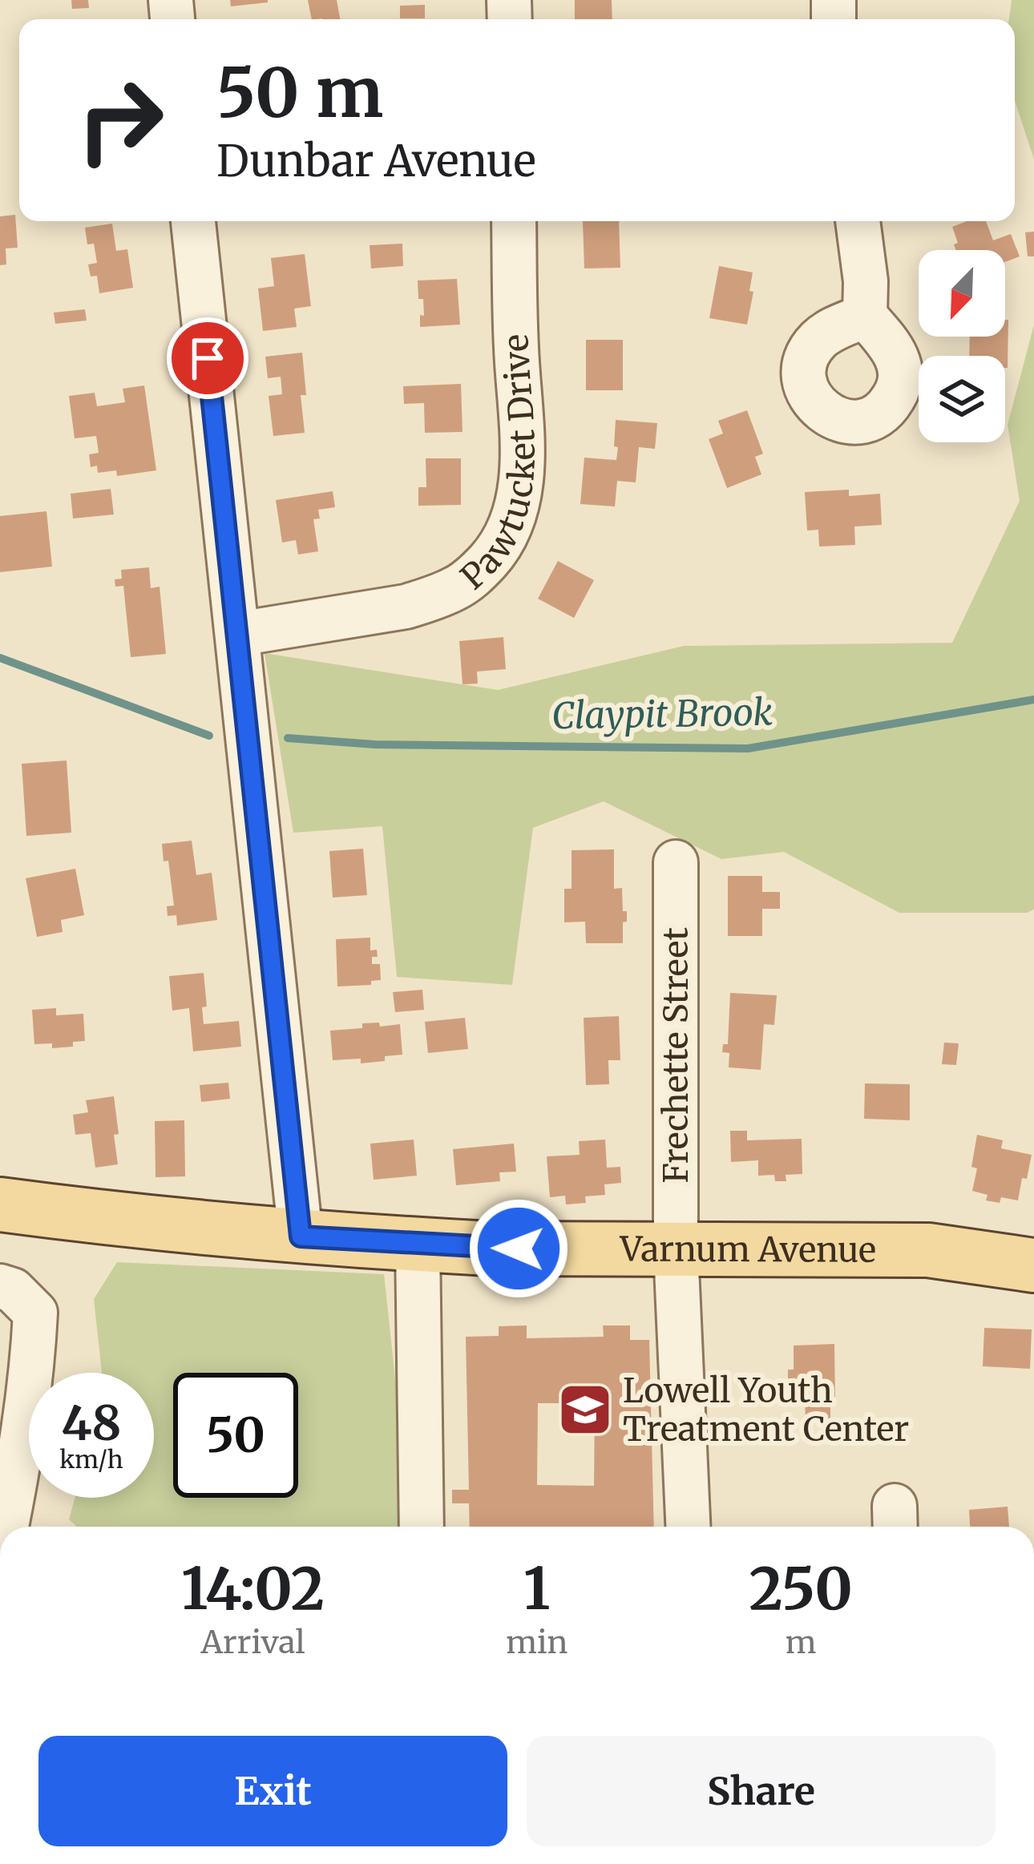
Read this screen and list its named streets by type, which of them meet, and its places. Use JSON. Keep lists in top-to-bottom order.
{
  "streets": {
    "main road": ["Varnum Avenue"],
    "street": ["Pawtucket Drive", "Frechette Street"]
  },
  "crossings": [
    ["Frechette Street", "Varnum Avenue"]
  ],
  "water": ["Claypit Brook"],
  "places": {
    "school or university": ["Lowell Youth Treatment Center"]
  },
  "north": "bottom left",
  "page": {
    "turn": ["50 m", "Dunbar Avenue"],
    "speed": "48 km/h",
    "limit": "50",
    "eta": [
      "14:02",
      "Arrival",
      "1",
      "min",
      "250",
      "m"
    ],
    "buttons": ["Exit", "Share"]
  }
}
